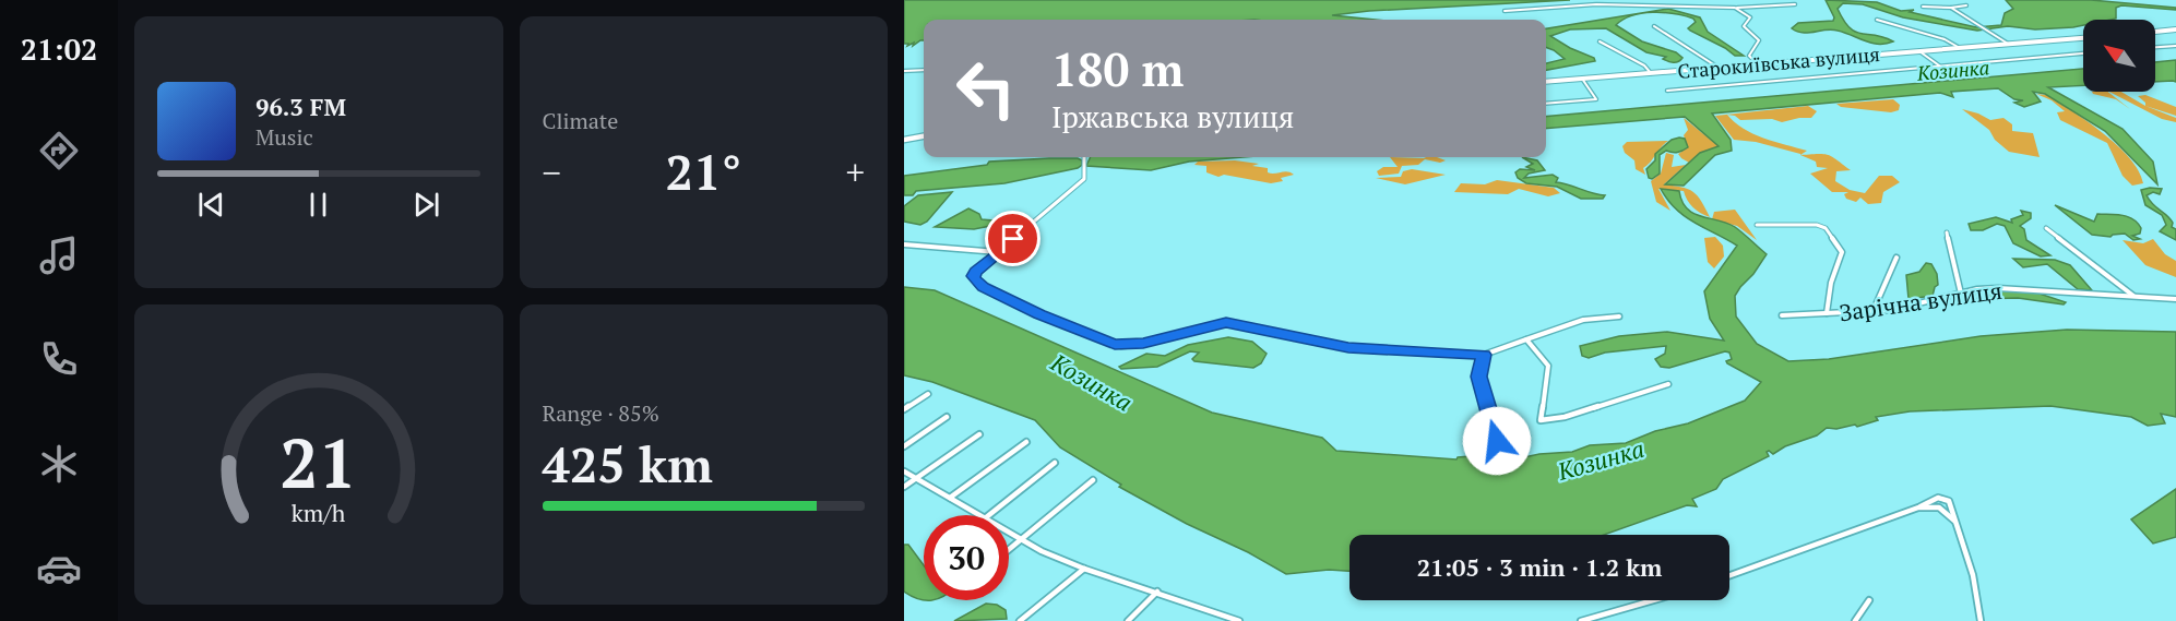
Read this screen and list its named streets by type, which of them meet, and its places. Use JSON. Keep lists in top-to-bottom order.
{
  "streets": {
    "street": ["Старокиївська вулиця", "Зарічна вулиця"]
  },
  "water": ["Козинка"],
  "north": "top left",
  "page": {
    "tabs": "21:02",
    "tile": [
      "Climate",
      ["Range · 85%", "425 km"]
    ],
    "turn": ["180 m", "Іржавська вулиця"],
    "song": ["96.3 FM", "Music"],
    "heat": ["−", "21°", "+"],
    "limit": "30",
    "trip": "21:05 · 3 min · 1.2 km",
    "gauge": ["21", "km/h"]
  }
}
